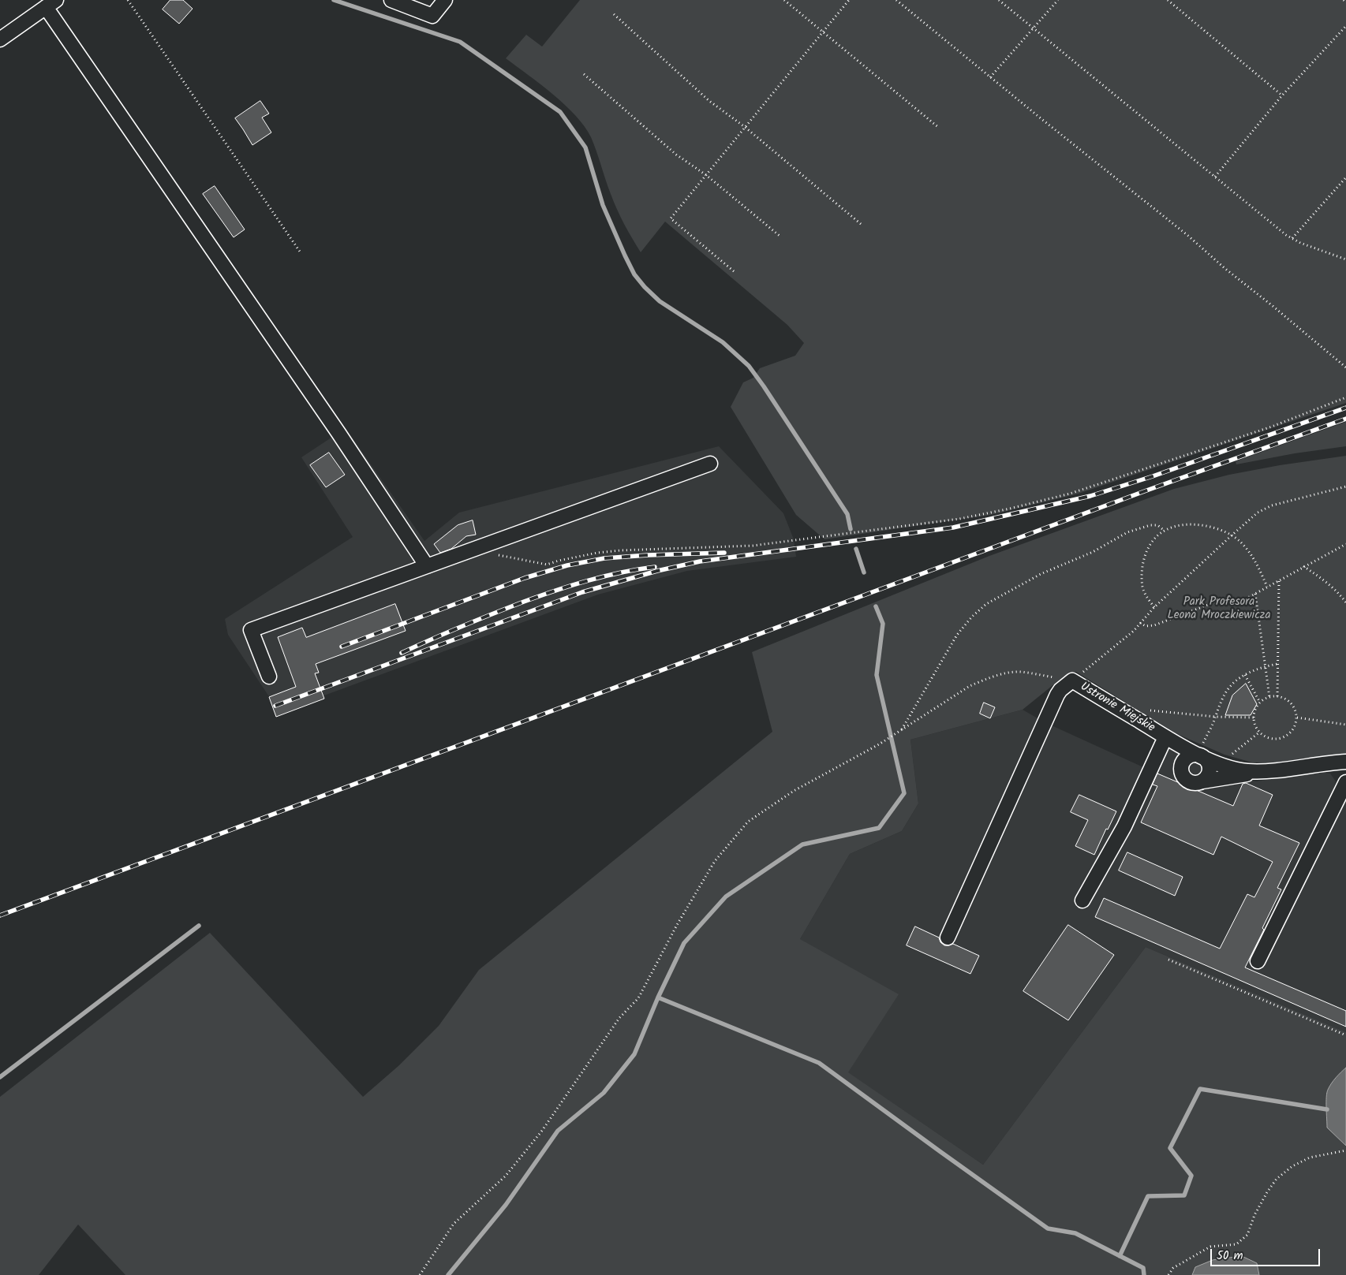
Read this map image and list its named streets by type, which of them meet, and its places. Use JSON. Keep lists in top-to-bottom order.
{
  "streets": {
    "street": ["Ustronie Miejskie"]
  },
  "parks": ["Park Profesora Leona Mroczkiewicza"],
  "scale_bar": "50 m"
}
